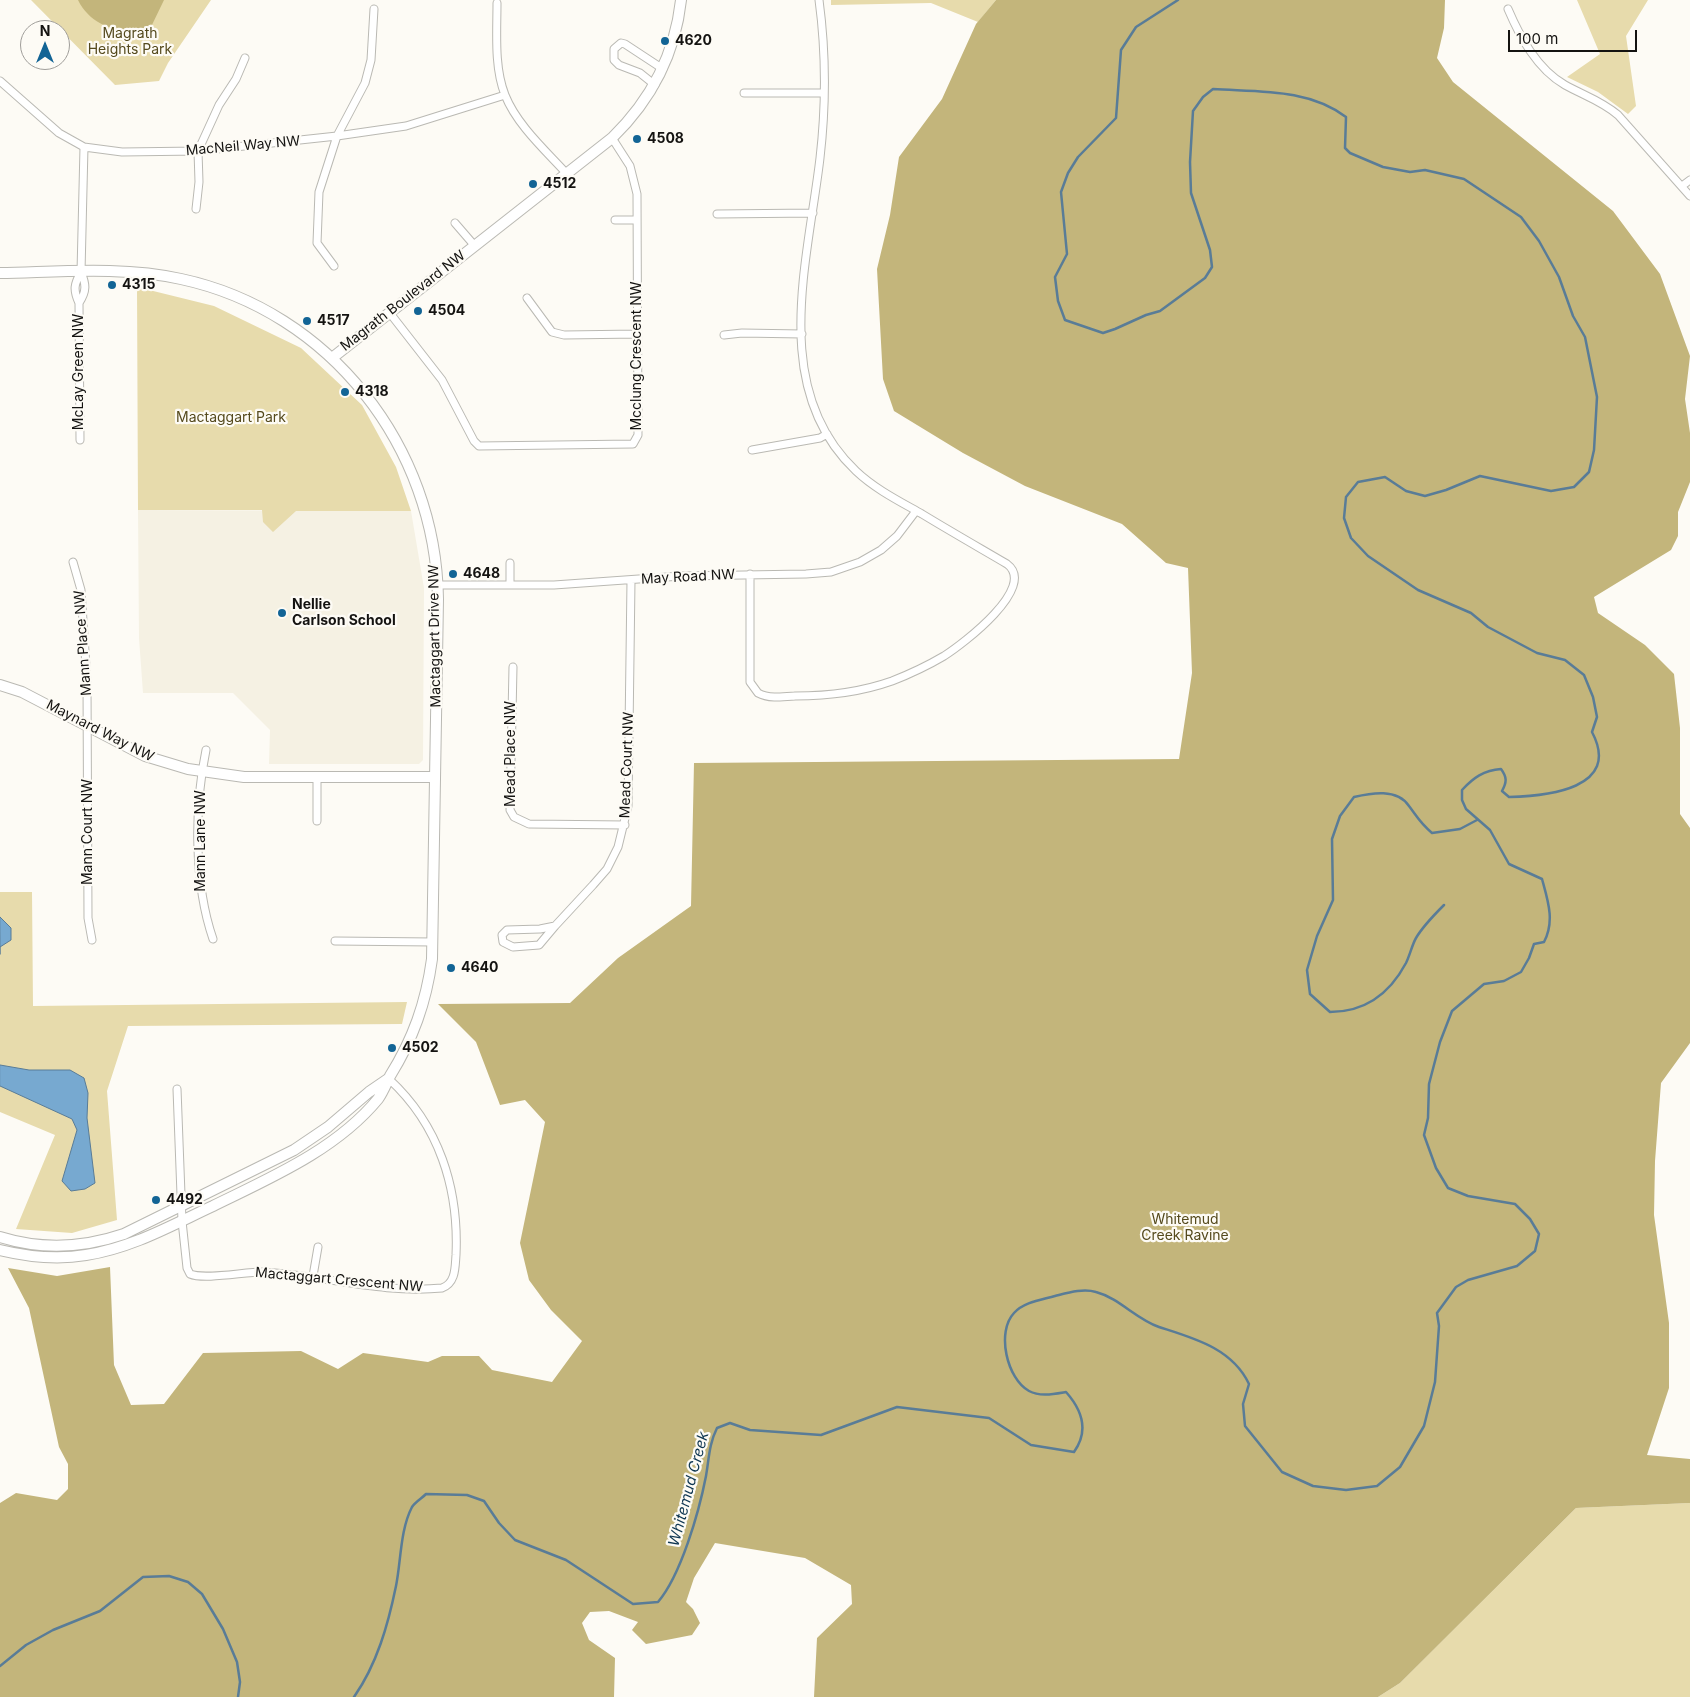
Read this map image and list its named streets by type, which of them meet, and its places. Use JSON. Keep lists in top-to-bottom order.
{
  "streets": {
    "street": [
      "MacNeil Way NW",
      "Magrath Boulevard NW",
      "Mcclung Crescent NW",
      "McLay Green NW",
      "May Road NW",
      "Mactaggart Drive NW",
      "Mann Place NW",
      "Maynard Way NW",
      "Mead Place NW",
      "Mead Court NW",
      "Mann Court NW",
      "Mann Lane NW",
      "Mactaggart Crescent NW"
    ]
  },
  "crossings": [
    ["MacNeil Way NW", "McLay Green NW"],
    ["Magrath Boulevard NW", "Mcclung Crescent NW"],
    ["Magrath Boulevard NW", "Mactaggart Drive NW"],
    ["McLay Green NW", "Mactaggart Drive NW"],
    ["May Road NW", "Mactaggart Drive NW"],
    ["May Road NW", "Mead Court NW"],
    ["Mactaggart Drive NW", "Maynard Way NW"],
    ["Mactaggart Drive NW", "Mactaggart Crescent NW"],
    ["Mann Place NW", "Maynard Way NW"],
    ["Mann Place NW", "Mann Court NW"],
    ["Maynard Way NW", "Mann Court NW"],
    ["Maynard Way NW", "Mann Lane NW"],
    ["Mead Place NW", "Mead Court NW"]
  ],
  "water": ["Whitemud Creek"],
  "parks": ["Magrath Heights Park", "Mactaggart Park", "Whitemud Creek Ravine"],
  "places": [
    "4620",
    "4508",
    "4512",
    "4315",
    "4504",
    "4517",
    "4318",
    "4648",
    "Nellie Carlson School",
    "4640",
    "4502",
    "4492"
  ],
  "scale_bar": "100 m",
  "north": "top"
}
